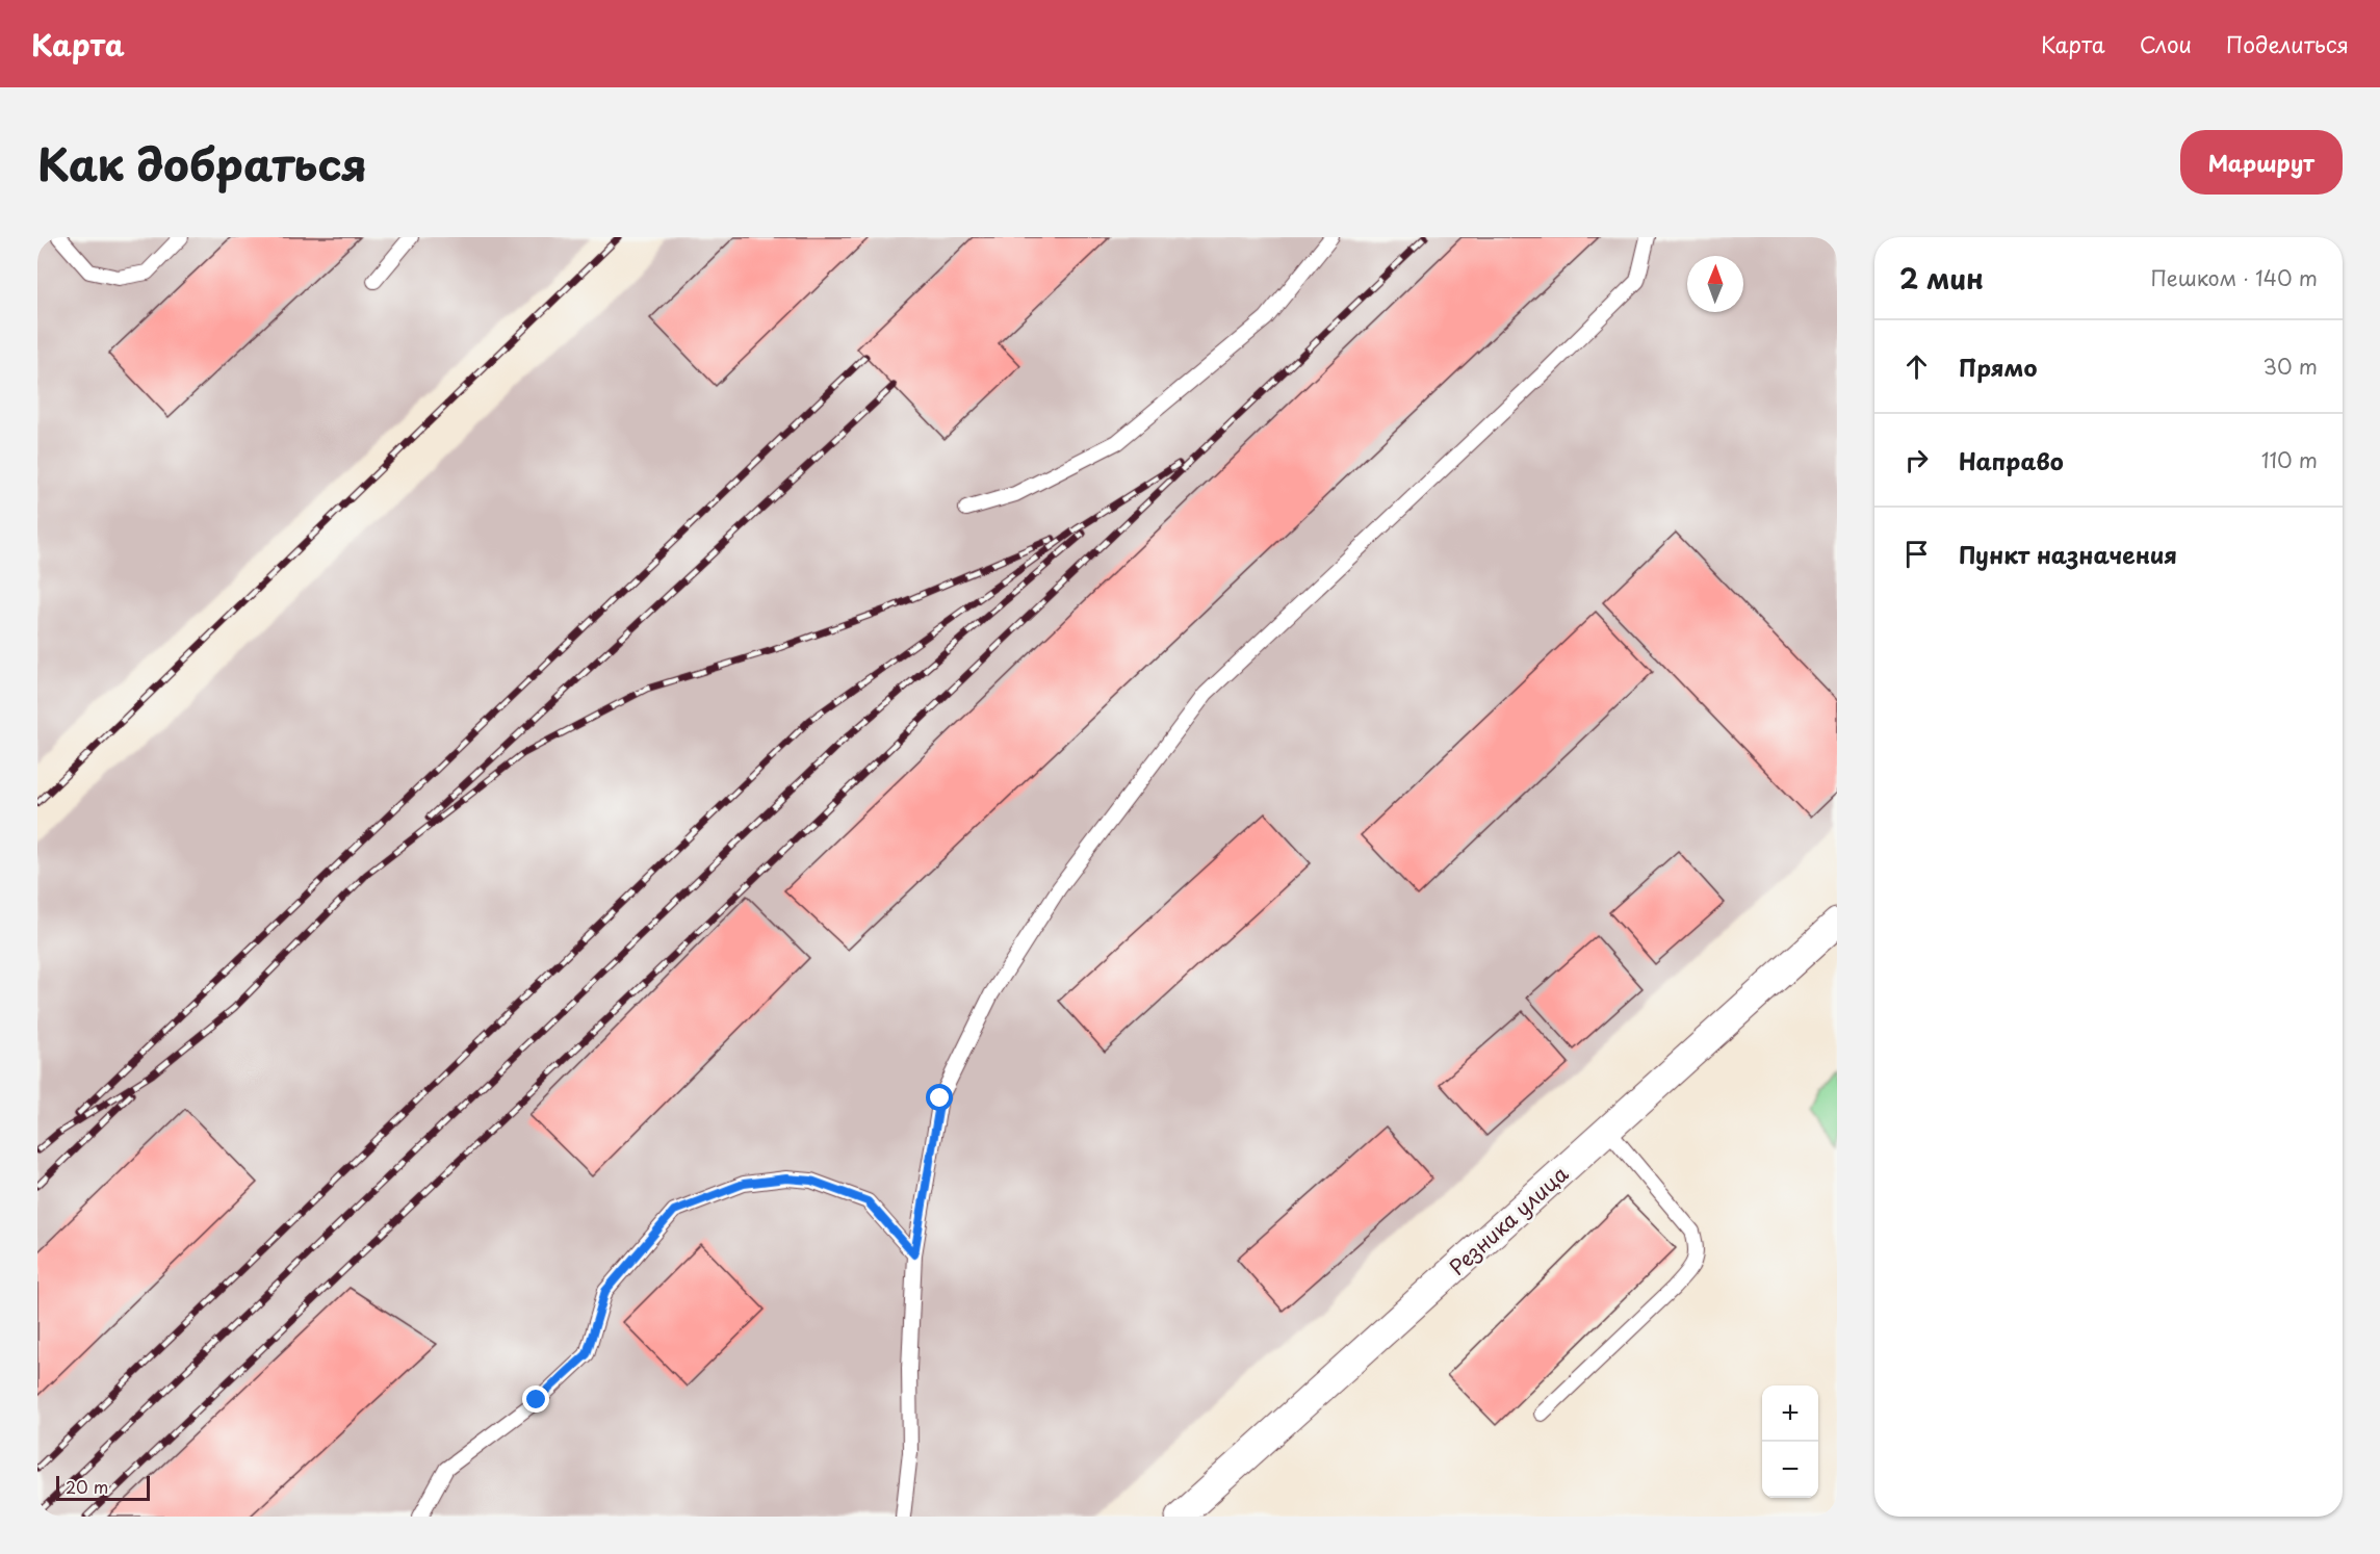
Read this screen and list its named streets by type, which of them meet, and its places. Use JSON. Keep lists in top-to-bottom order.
{
  "streets": {
    "street": ["Резника улица"]
  },
  "scale_bar": "20 m",
  "north": "top",
  "page": {
    "header": "Карта",
    "nav": ["Карта", "Слои", "Поделиться"],
    "title": "Как добраться",
    "buttons": "Маршрут",
    "heading": ["2 мин", "Пешком · 140 m"],
    "list": [
      ["Прямо", "30 m"],
      ["Направо", "110 m"],
      "Пункт назначения"
    ],
    "map_buttons": ["+", "−"],
    "scale": "20 m"
  }
}
